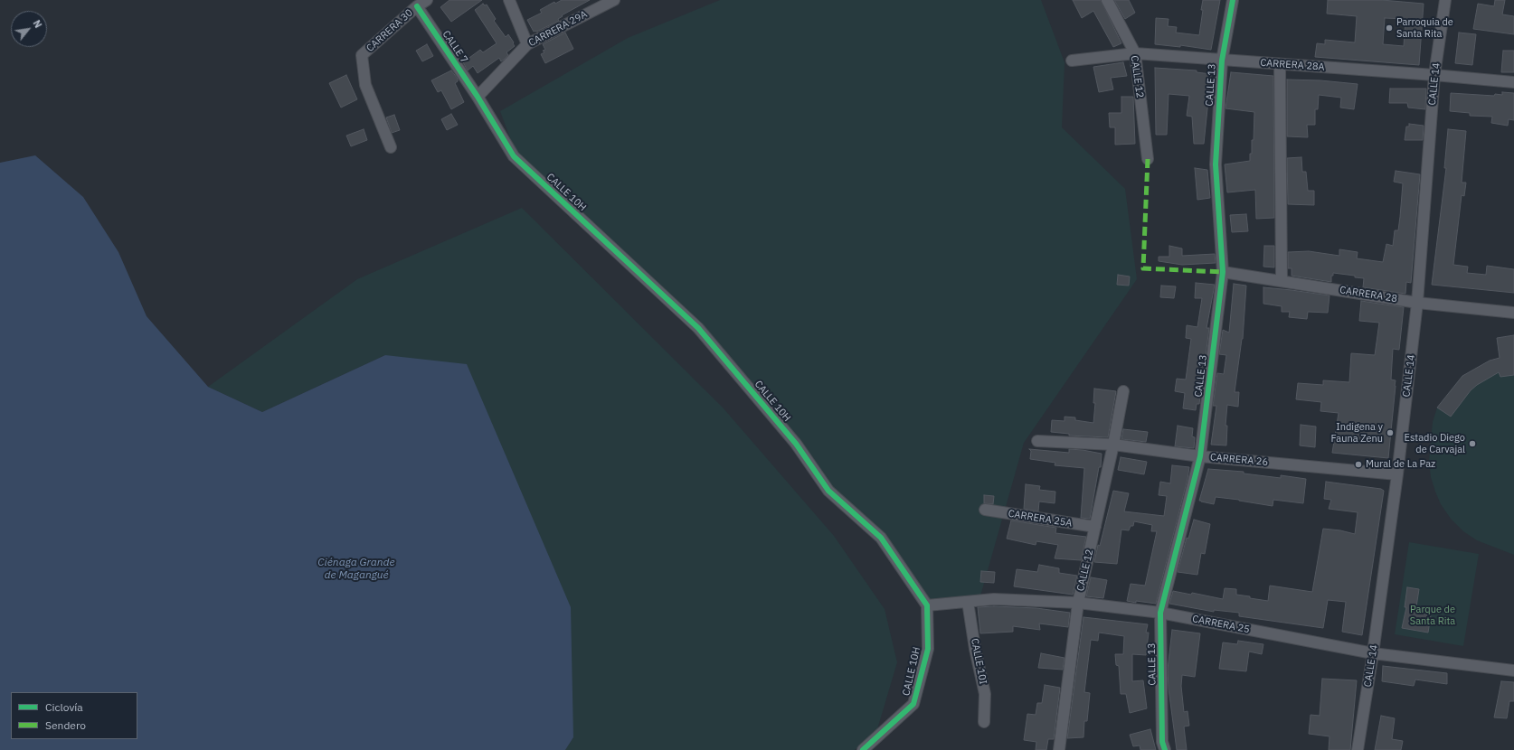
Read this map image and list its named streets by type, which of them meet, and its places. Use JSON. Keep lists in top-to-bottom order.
{
  "streets": {
    "street": [
      "CARRERA 29A",
      "CARRERA 30",
      "CALLE 7",
      "CARRERA 28A",
      "CALLE 12",
      "CALLE 14",
      "CALLE 13",
      "CALLE 10H",
      "CARRERA 28",
      "CARRERA 26",
      "CARRERA 25A",
      "CARRERA 25",
      "CALLE 10I"
    ]
  },
  "crossings": [
    ["CARRERA 29A", "CALLE 7"],
    ["CARRERA 29A", "CALLE 10H"],
    ["CARRERA 30", "CALLE 7"],
    ["CALLE 7", "CALLE 10H"],
    ["CARRERA 28A", "CALLE 12"],
    ["CARRERA 28A", "CALLE 14"],
    ["CARRERA 28A", "CALLE 13"],
    ["CALLE 12", "CARRERA 26"],
    ["CALLE 12", "CARRERA 25A"],
    ["CALLE 12", "CARRERA 25"],
    ["CALLE 14", "CARRERA 28"],
    ["CALLE 14", "CARRERA 26"],
    ["CALLE 14", "CARRERA 25"],
    ["CALLE 13", "CARRERA 28"],
    ["CALLE 13", "CARRERA 26"],
    ["CALLE 13", "CARRERA 25"],
    ["CALLE 10H", "CARRERA 25"],
    ["CARRERA 25", "CALLE 10I"]
  ],
  "water": ["Ciénaga Grande de Magangué"],
  "parks": ["Parque de Santa Rita"],
  "places": [
    "Parroquia de Santa Rita",
    "Indigena y Fauna Zenu",
    "Estadio Diego de Carvajal",
    "Mural de La Paz"
  ],
  "legend": ["Ciclovía", "Sendero"],
  "north": "top right"
}
